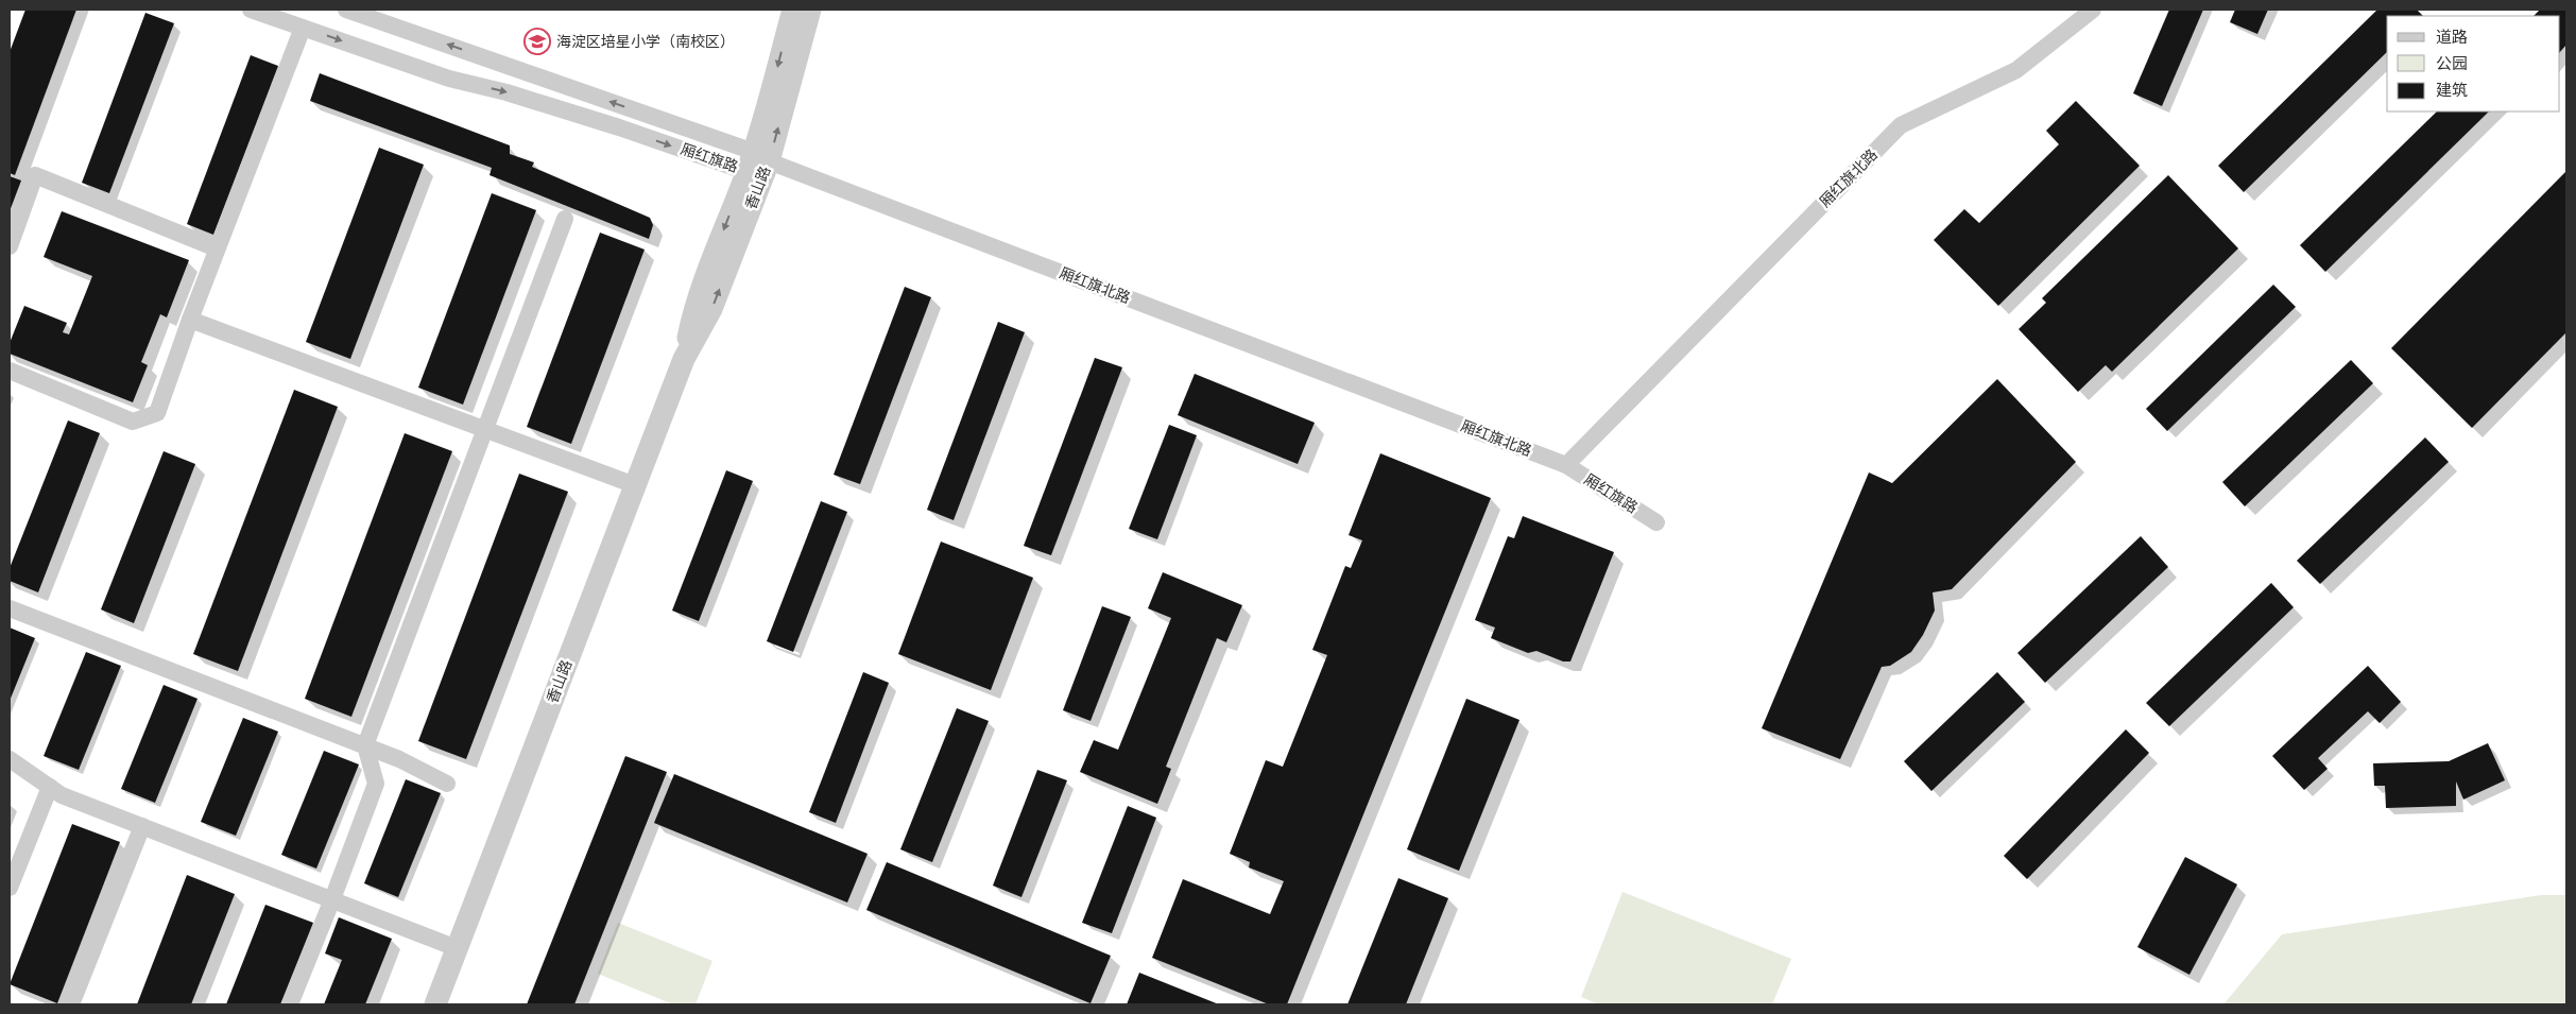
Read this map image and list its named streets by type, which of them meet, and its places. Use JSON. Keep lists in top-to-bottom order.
{
  "streets": {
    "street": ["厢红旗路", "厢红旗北路", "香山路"]
  },
  "crossings": [
    ["厢红旗路", "厢红旗北路"],
    ["厢红旗路", "香山路"],
    ["厢红旗北路", "香山路"]
  ],
  "places": {
    "school or university": ["海淀区培星小学（南校区）"]
  },
  "legend": ["道路", "公园", "建筑"]
}
